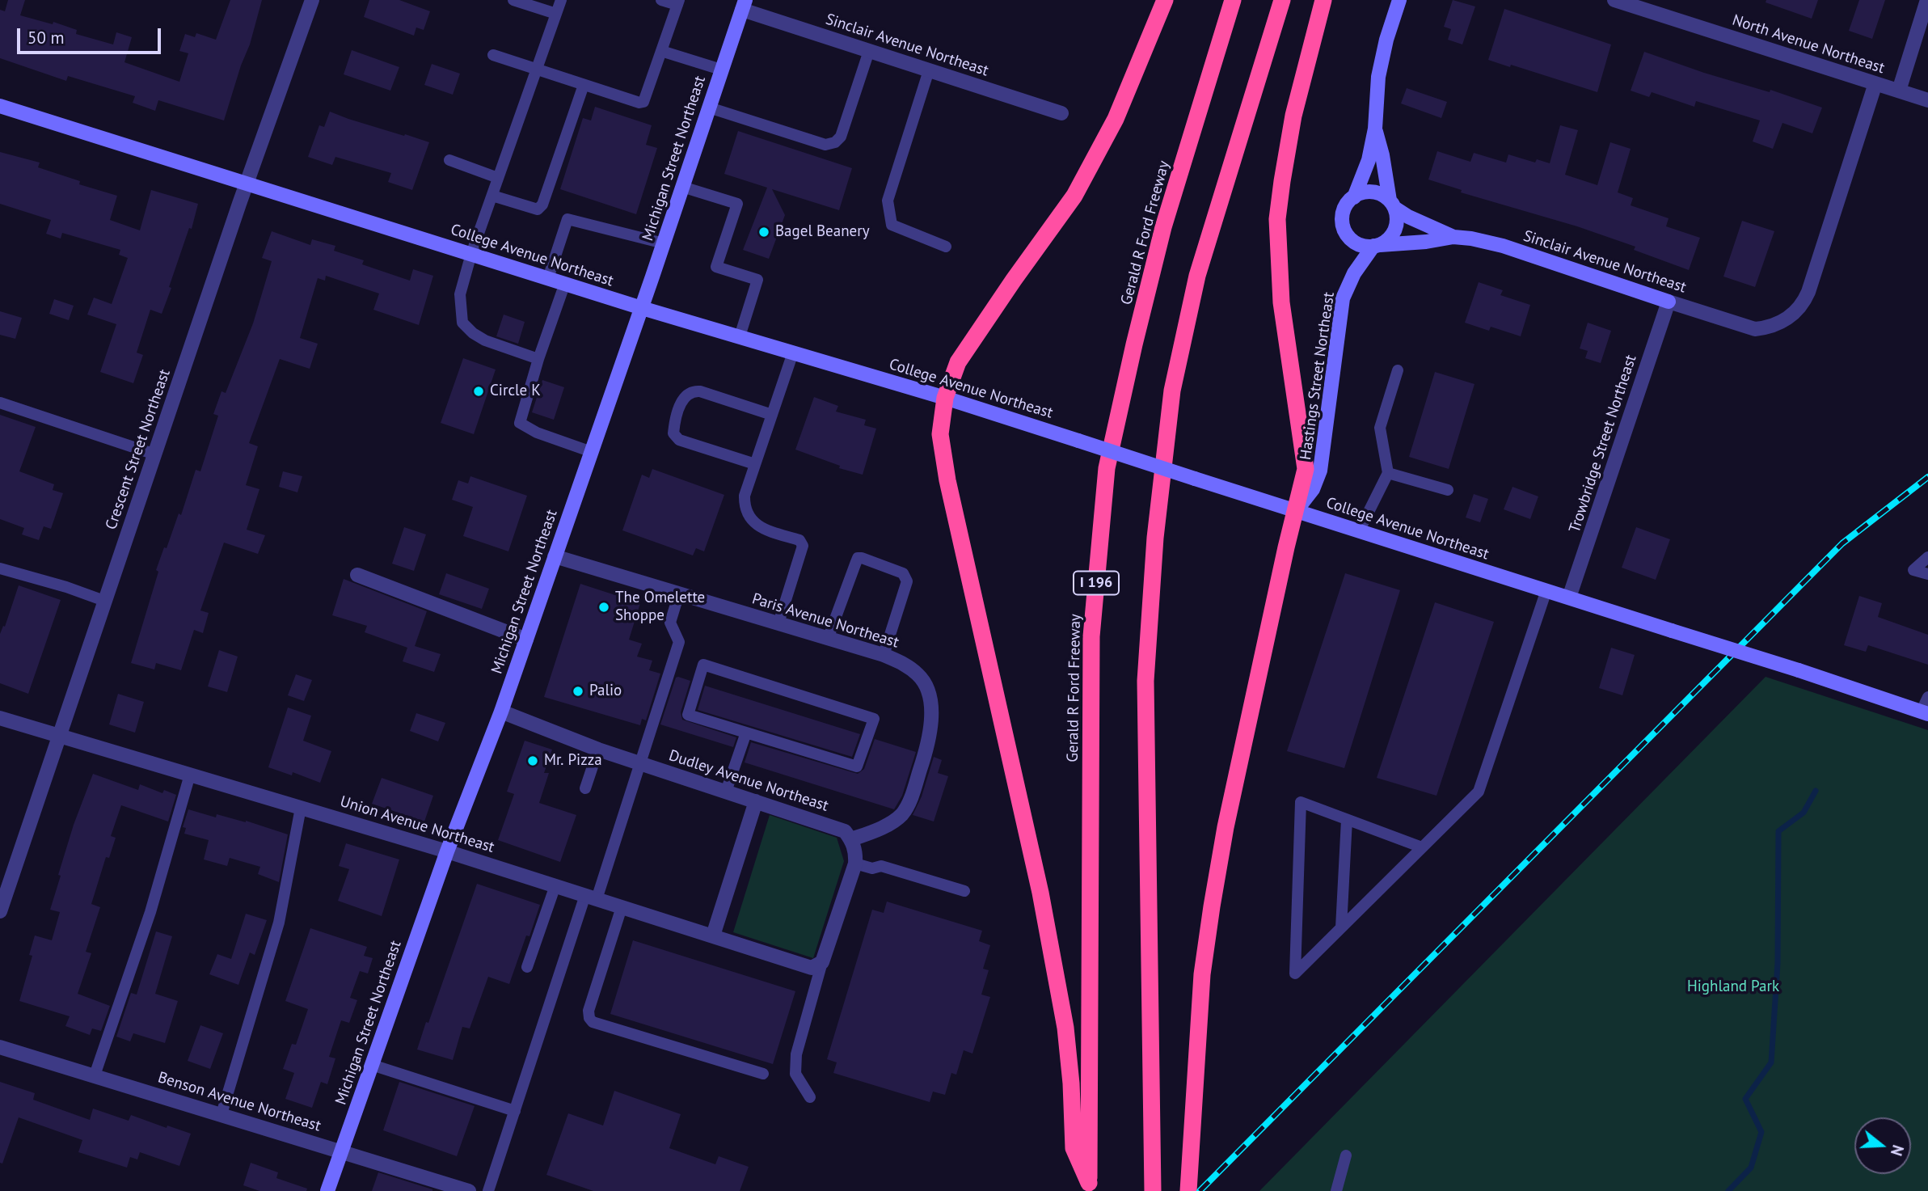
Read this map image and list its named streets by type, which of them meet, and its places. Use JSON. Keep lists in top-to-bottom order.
{
  "streets": {
    "highway": ["Gerald R Ford Freeway", "I 196"],
    "main road": [
      "Sinclair Avenue Northeast",
      "Michigan Street Northeast",
      "College Avenue Northeast",
      "Hastings Street Northeast"
    ],
    "street": [
      "North Avenue Northeast",
      "Trowbridge Street Northeast",
      "Crescent Street Northeast",
      "Paris Avenue Northeast",
      "Dudley Avenue Northeast",
      "Union Avenue Northeast",
      "Benson Avenue Northeast"
    ]
  },
  "crossings": [
    ["North Avenue Northeast", "Sinclair Avenue Northeast"],
    ["Sinclair Avenue Northeast", "Michigan Street Northeast"],
    ["Sinclair Avenue Northeast", "Hastings Street Northeast"],
    ["Sinclair Avenue Northeast", "Trowbridge Street Northeast"],
    ["Michigan Street Northeast", "College Avenue Northeast"],
    ["Michigan Street Northeast", "Paris Avenue Northeast"],
    ["Michigan Street Northeast", "Dudley Avenue Northeast"],
    ["Michigan Street Northeast", "Union Avenue Northeast"],
    ["Michigan Street Northeast", "Benson Avenue Northeast"],
    ["College Avenue Northeast", "Hastings Street Northeast"],
    ["College Avenue Northeast", "Trowbridge Street Northeast"],
    ["College Avenue Northeast", "Crescent Street Northeast"],
    ["Crescent Street Northeast", "Union Avenue Northeast"],
    ["Paris Avenue Northeast", "Dudley Avenue Northeast"]
  ],
  "parks": ["Highland Park"],
  "places": [
    "Bagel Beanery",
    "Circle K",
    "The Omelette Shoppe",
    "Palio",
    "Mr. Pizza"
  ],
  "scale_bar": "50 m",
  "north": "right"
}
